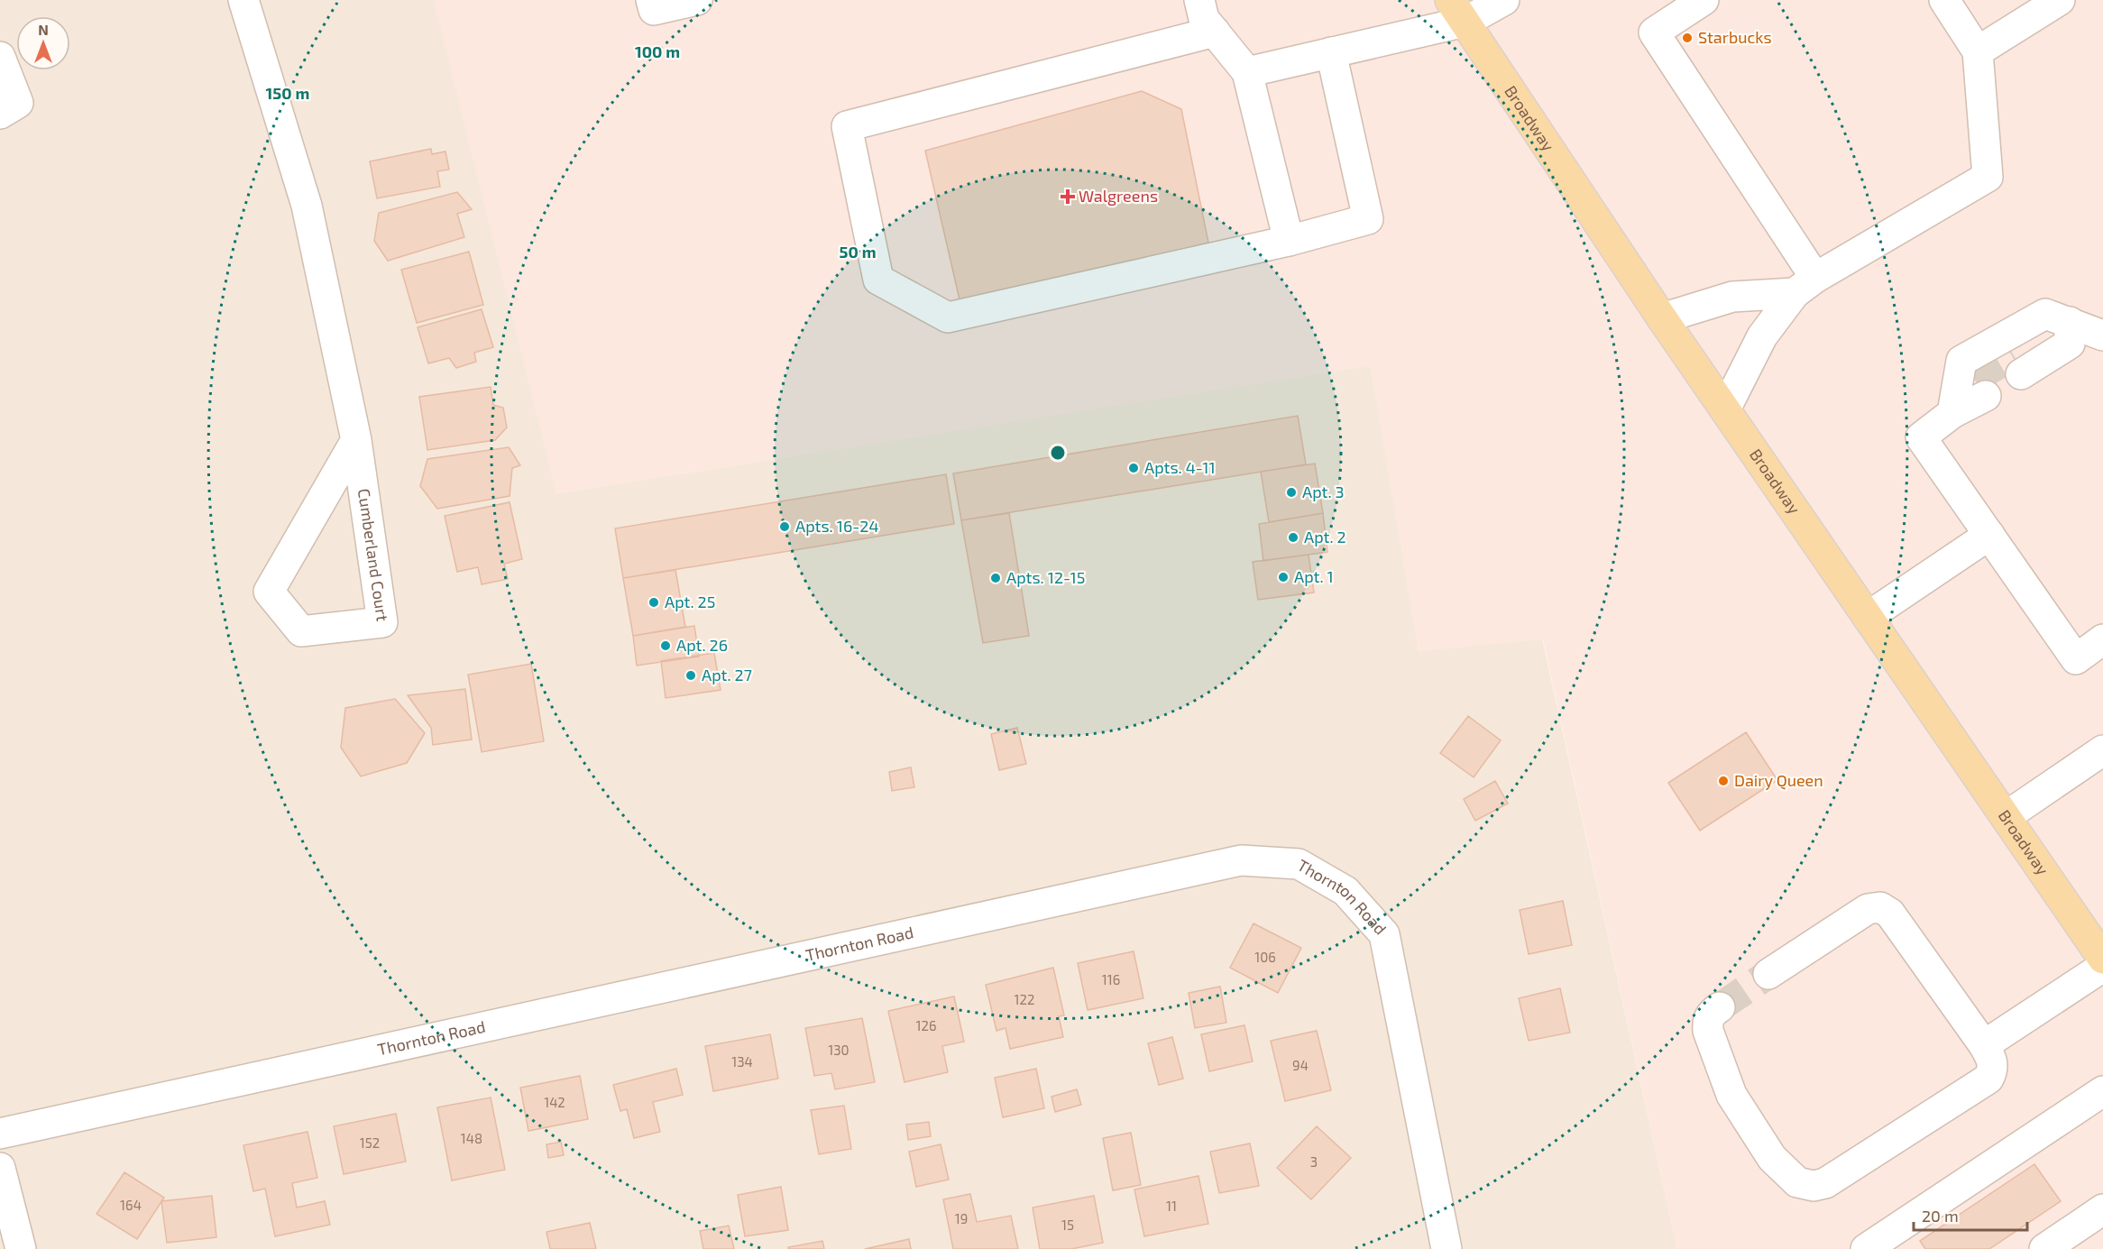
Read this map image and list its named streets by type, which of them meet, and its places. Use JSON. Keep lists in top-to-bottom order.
{
  "streets": {
    "main road": ["Broadway"],
    "street": ["Cumberland Court", "Thornton Road"]
  },
  "places": {
    "other": [
      "Starbucks",
      "Apts. 4-11",
      "Apt. 3",
      "Apts. 16-24",
      "Apt. 2",
      "Apt. 1",
      "Apts. 12-15",
      "Apt. 25",
      "Apt. 26",
      "Apt. 27",
      "Dairy Queen"
    ],
    "health": ["Walgreens"]
  },
  "house_numbers": [
    "106",
    "116",
    "122",
    "126",
    "130",
    "134",
    "94",
    "142",
    "148",
    "152",
    "3",
    "164",
    "11",
    "19",
    "15"
  ],
  "scale_bar": "20 m",
  "north": "top",
  "rings": ["100 m", "150 m", "50 m"]
}
